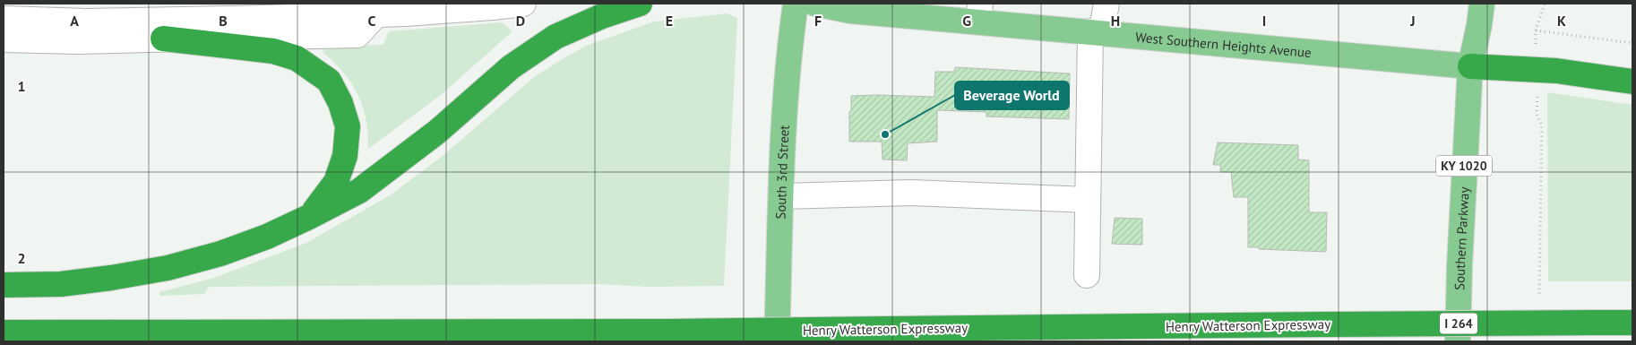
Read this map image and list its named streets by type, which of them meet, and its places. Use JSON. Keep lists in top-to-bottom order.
{
  "streets": {
    "highway": ["I 264", "Henry Watterson Expressway"],
    "main road": [
      "West Southern Heights Avenue",
      "KY 1020",
      "South 3rd Street",
      "Southern Parkway"
    ]
  },
  "crossings": [
    ["West Southern Heights Avenue", "Southern Parkway"]
  ],
  "places": ["Beverage World"],
  "grid": {
    "columns": [
      "A",
      "B",
      "C",
      "D",
      "E",
      "F",
      "G",
      "H",
      "I",
      "J",
      "K"
    ],
    "rows": ["1", "2"]
  }
}
